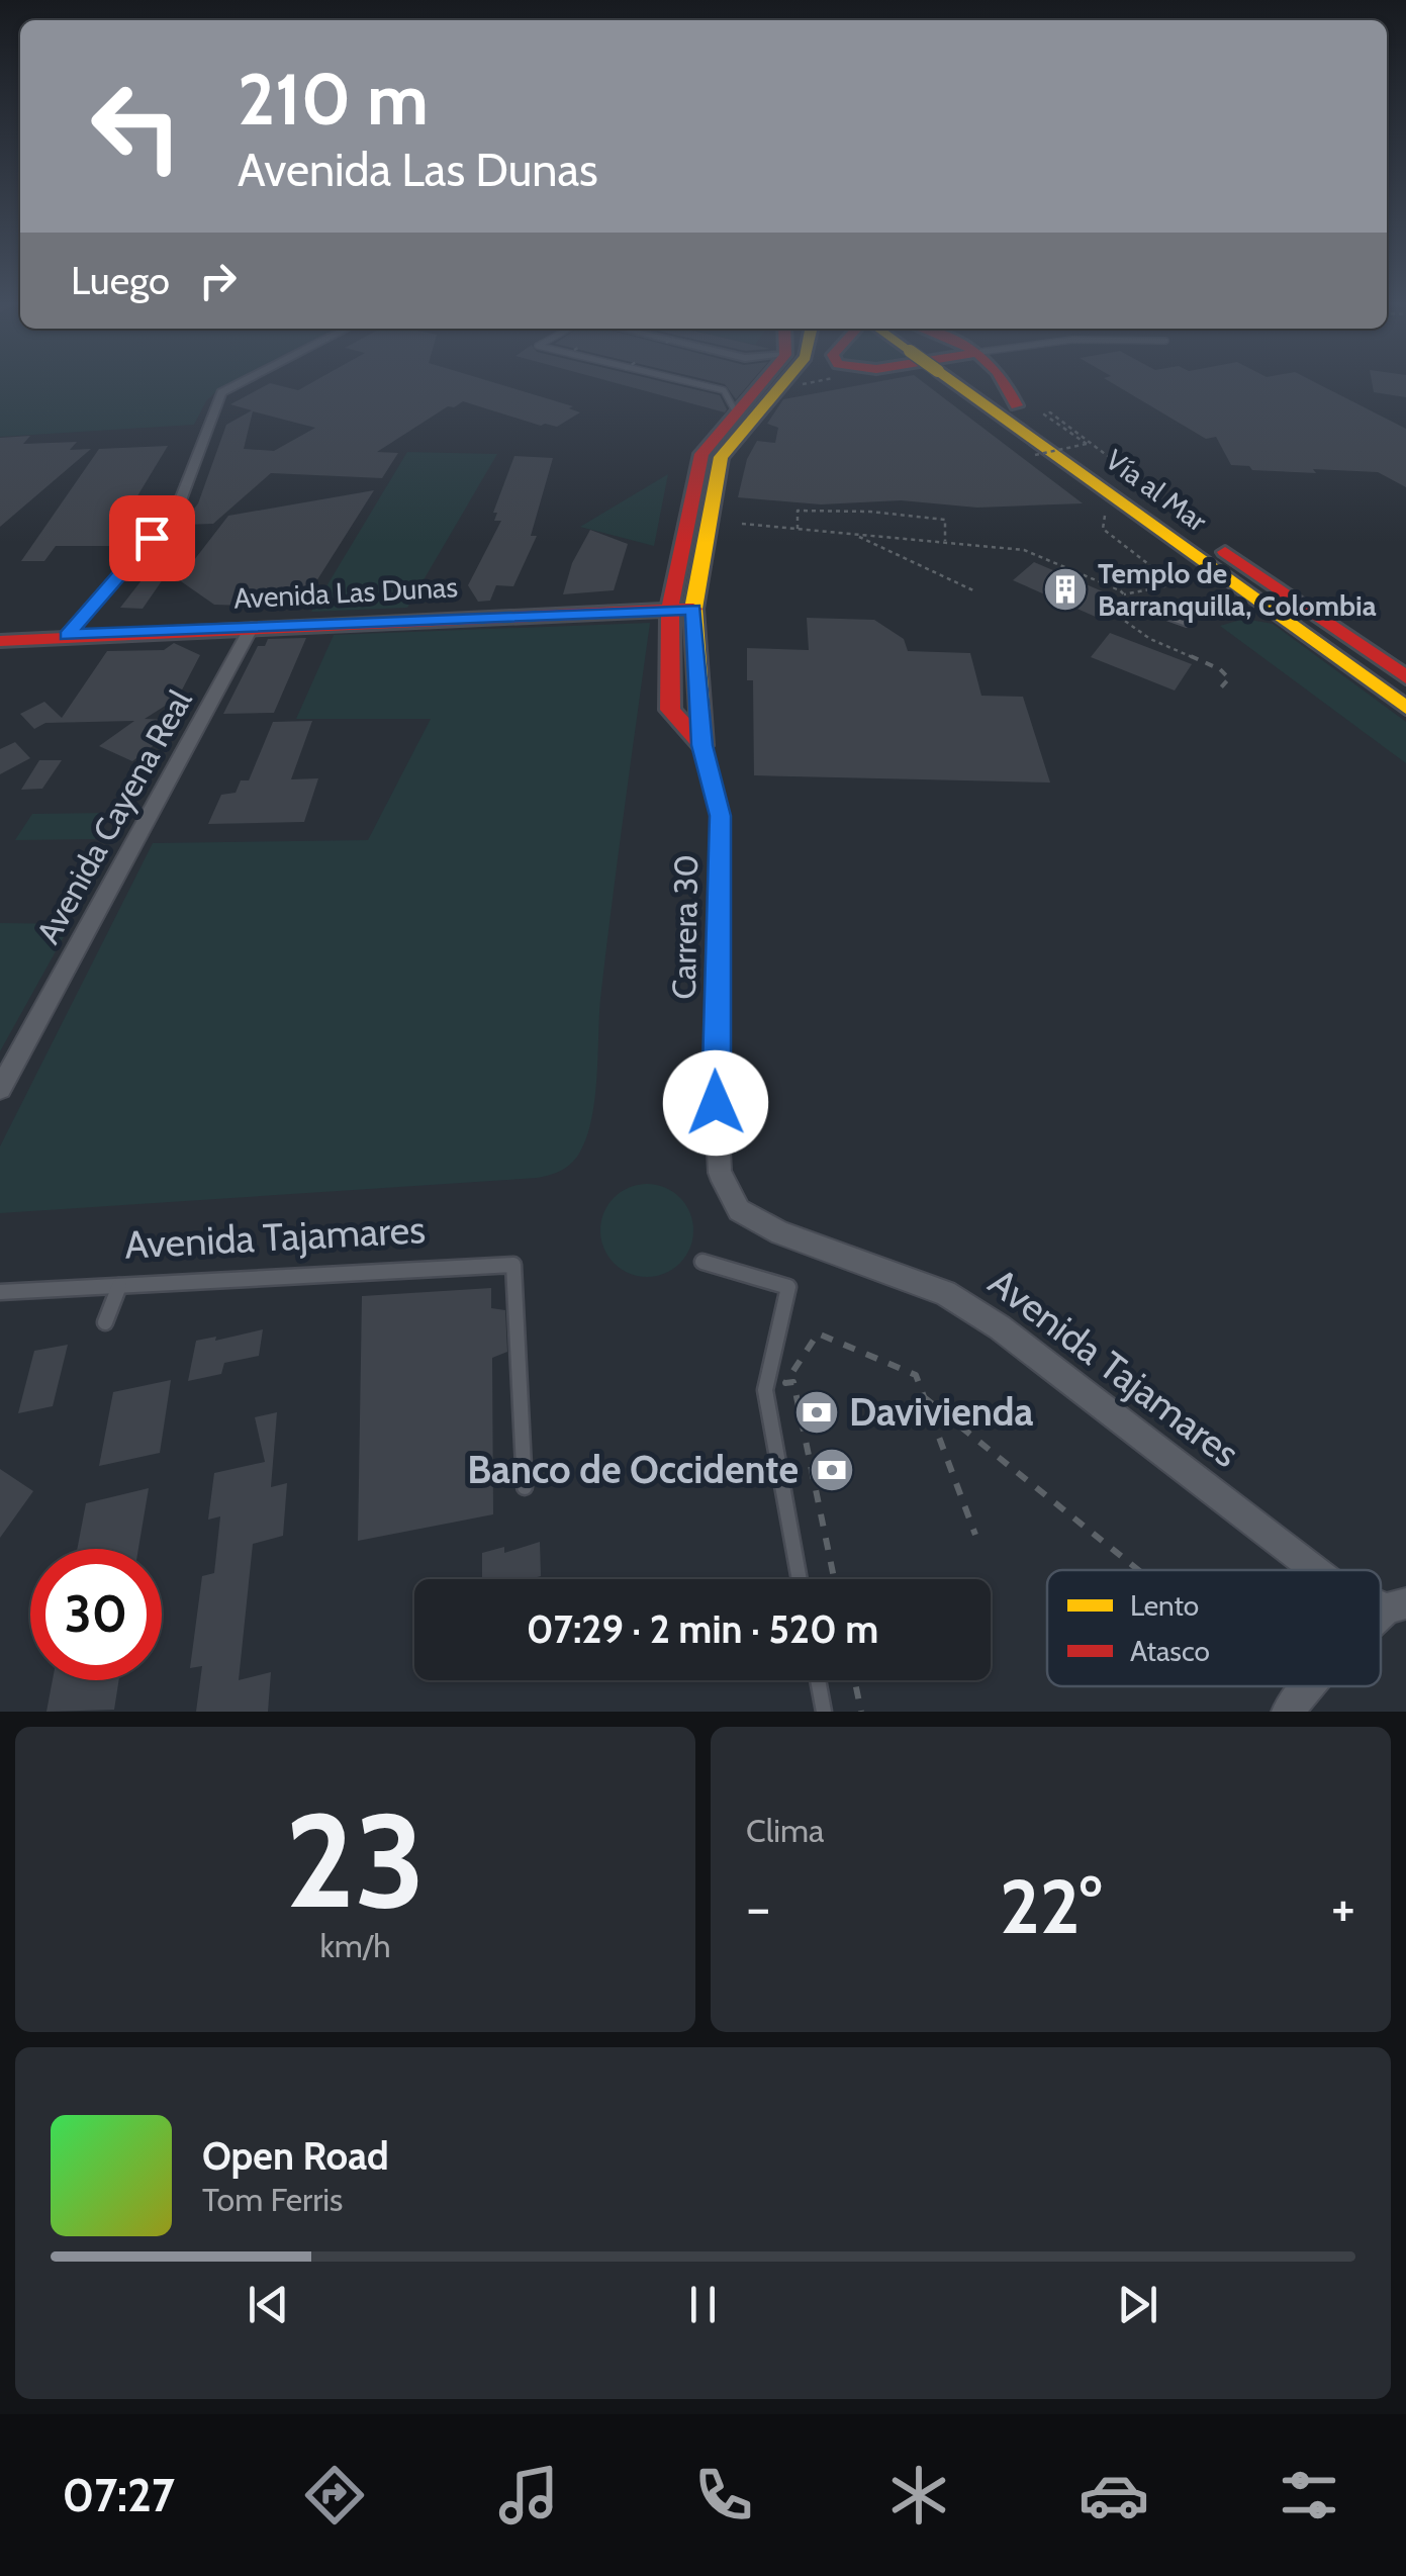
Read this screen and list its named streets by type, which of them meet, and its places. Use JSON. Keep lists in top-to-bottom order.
{
  "streets": {
    "main road": ["Vía al Mar", "Avenida Las Dunas", "Carrera 30"],
    "street": ["Avenida Cayena Real", "Avenida Tajamares"]
  },
  "crossings": [
    ["Avenida Las Dunas", "Avenida Cayena Real"],
    ["Avenida Las Dunas", "Carrera 30"],
    ["Carrera 30", "Avenida Tajamares"]
  ],
  "places": {
    "building": ["Templo de Barranquilla, Colombia"],
    "bank": ["Davivienda", "Banco de Occidente"]
  },
  "legend": ["Lento", "Atasco"],
  "page": {
    "turn": ["210 m", "Avenida Las Dunas"],
    "then": "Luego",
    "limit": "30",
    "trip": "07:29 · 2 min · 520 m",
    "tile": [
      ["23", "km/h"],
      "Clima"
    ],
    "heat": ["−", "22°", "+"],
    "song": ["Open Road", "Tom Ferris"],
    "tabs": "07:27"
  }
}
